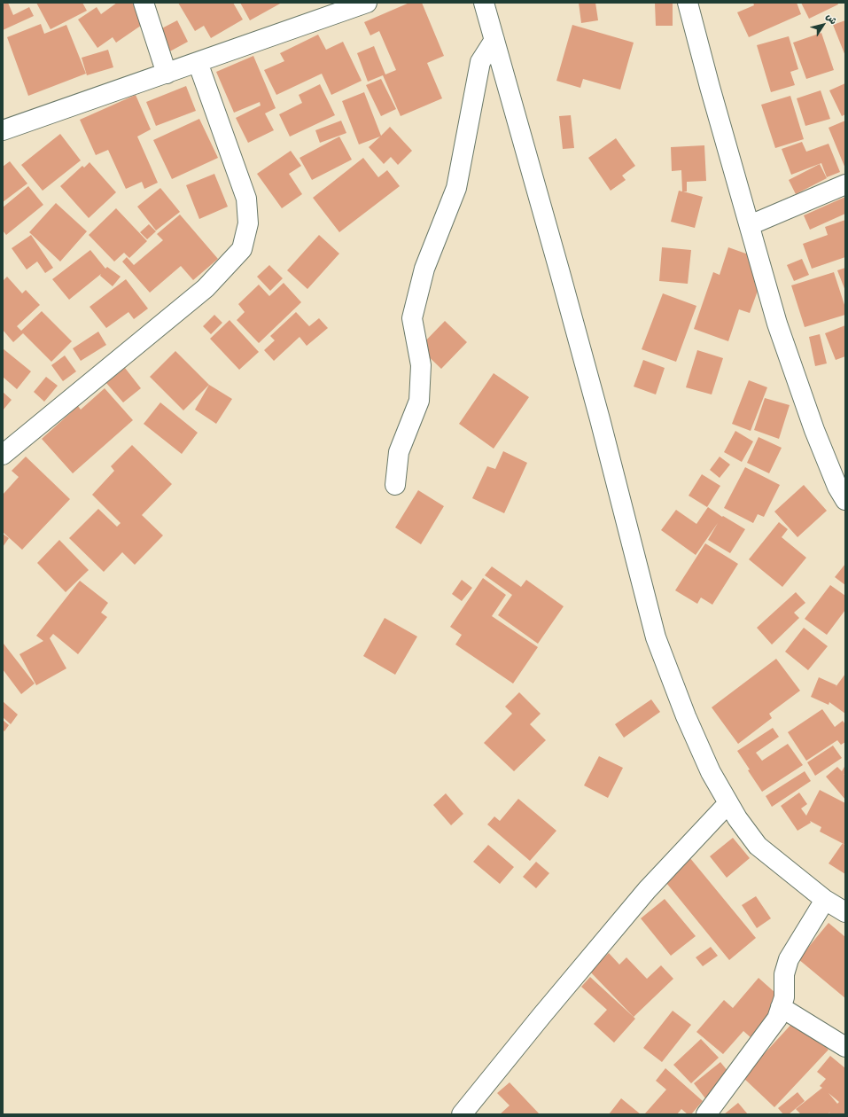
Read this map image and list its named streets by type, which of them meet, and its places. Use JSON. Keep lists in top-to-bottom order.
{
  "north": "top right"
}
